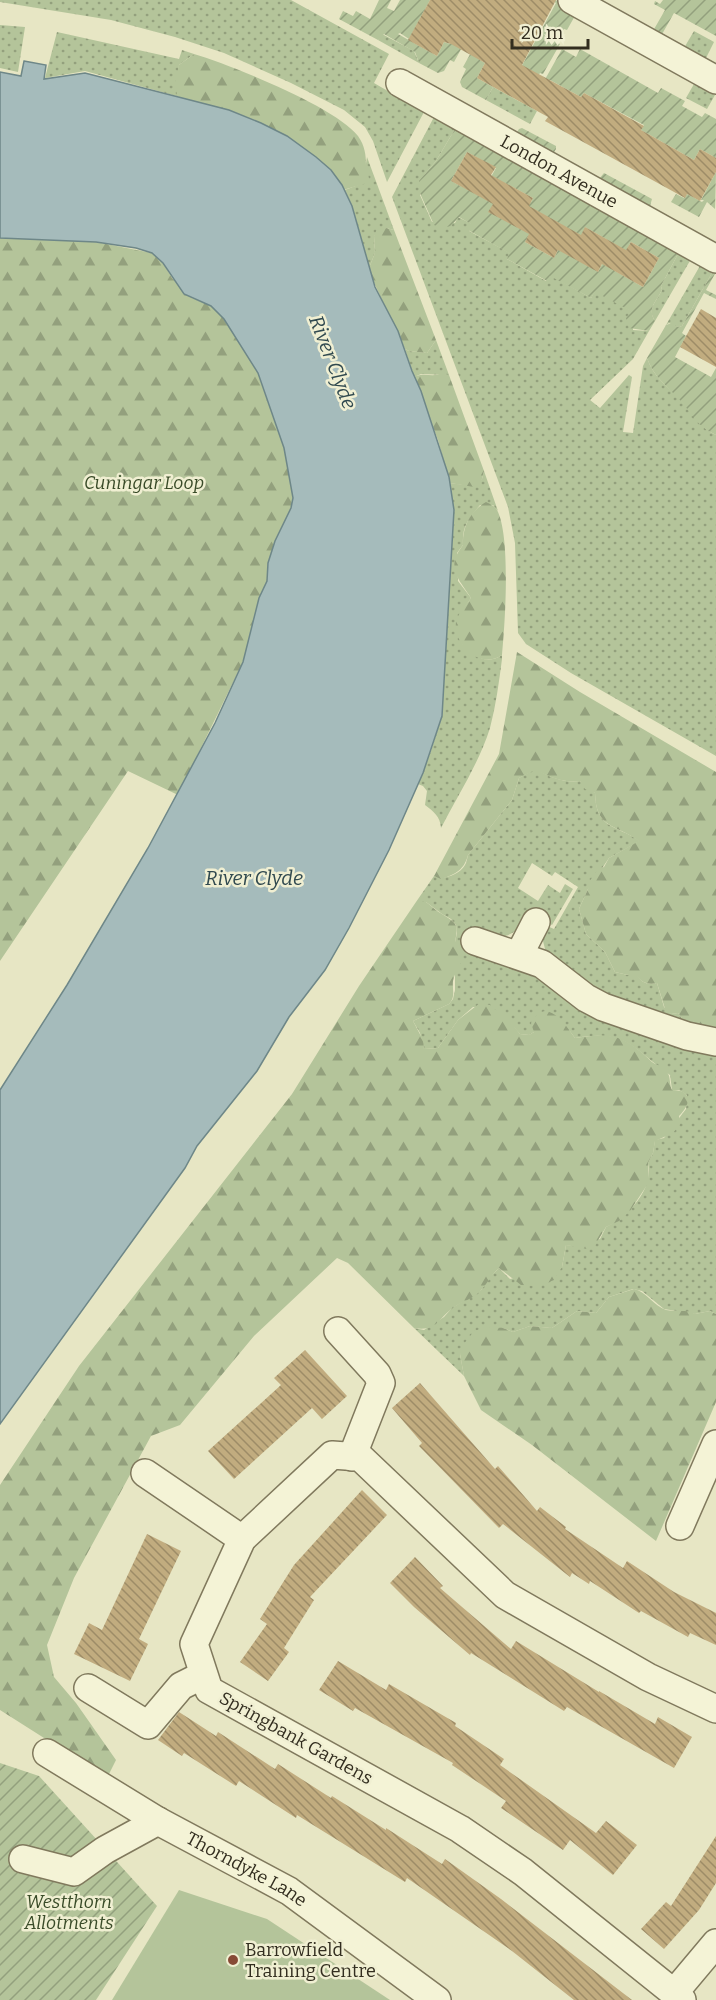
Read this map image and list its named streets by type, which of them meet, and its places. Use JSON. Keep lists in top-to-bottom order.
{
  "streets": {
    "street": ["London Avenue", "Springbank Gardens", "Thorndyke Lane"]
  },
  "water": ["River Clyde"],
  "parks": ["Cuningar Loop", "Westthorn Allotments"],
  "places": ["Barrowfield Training Centre"],
  "scale_bar": "20 m"
}
